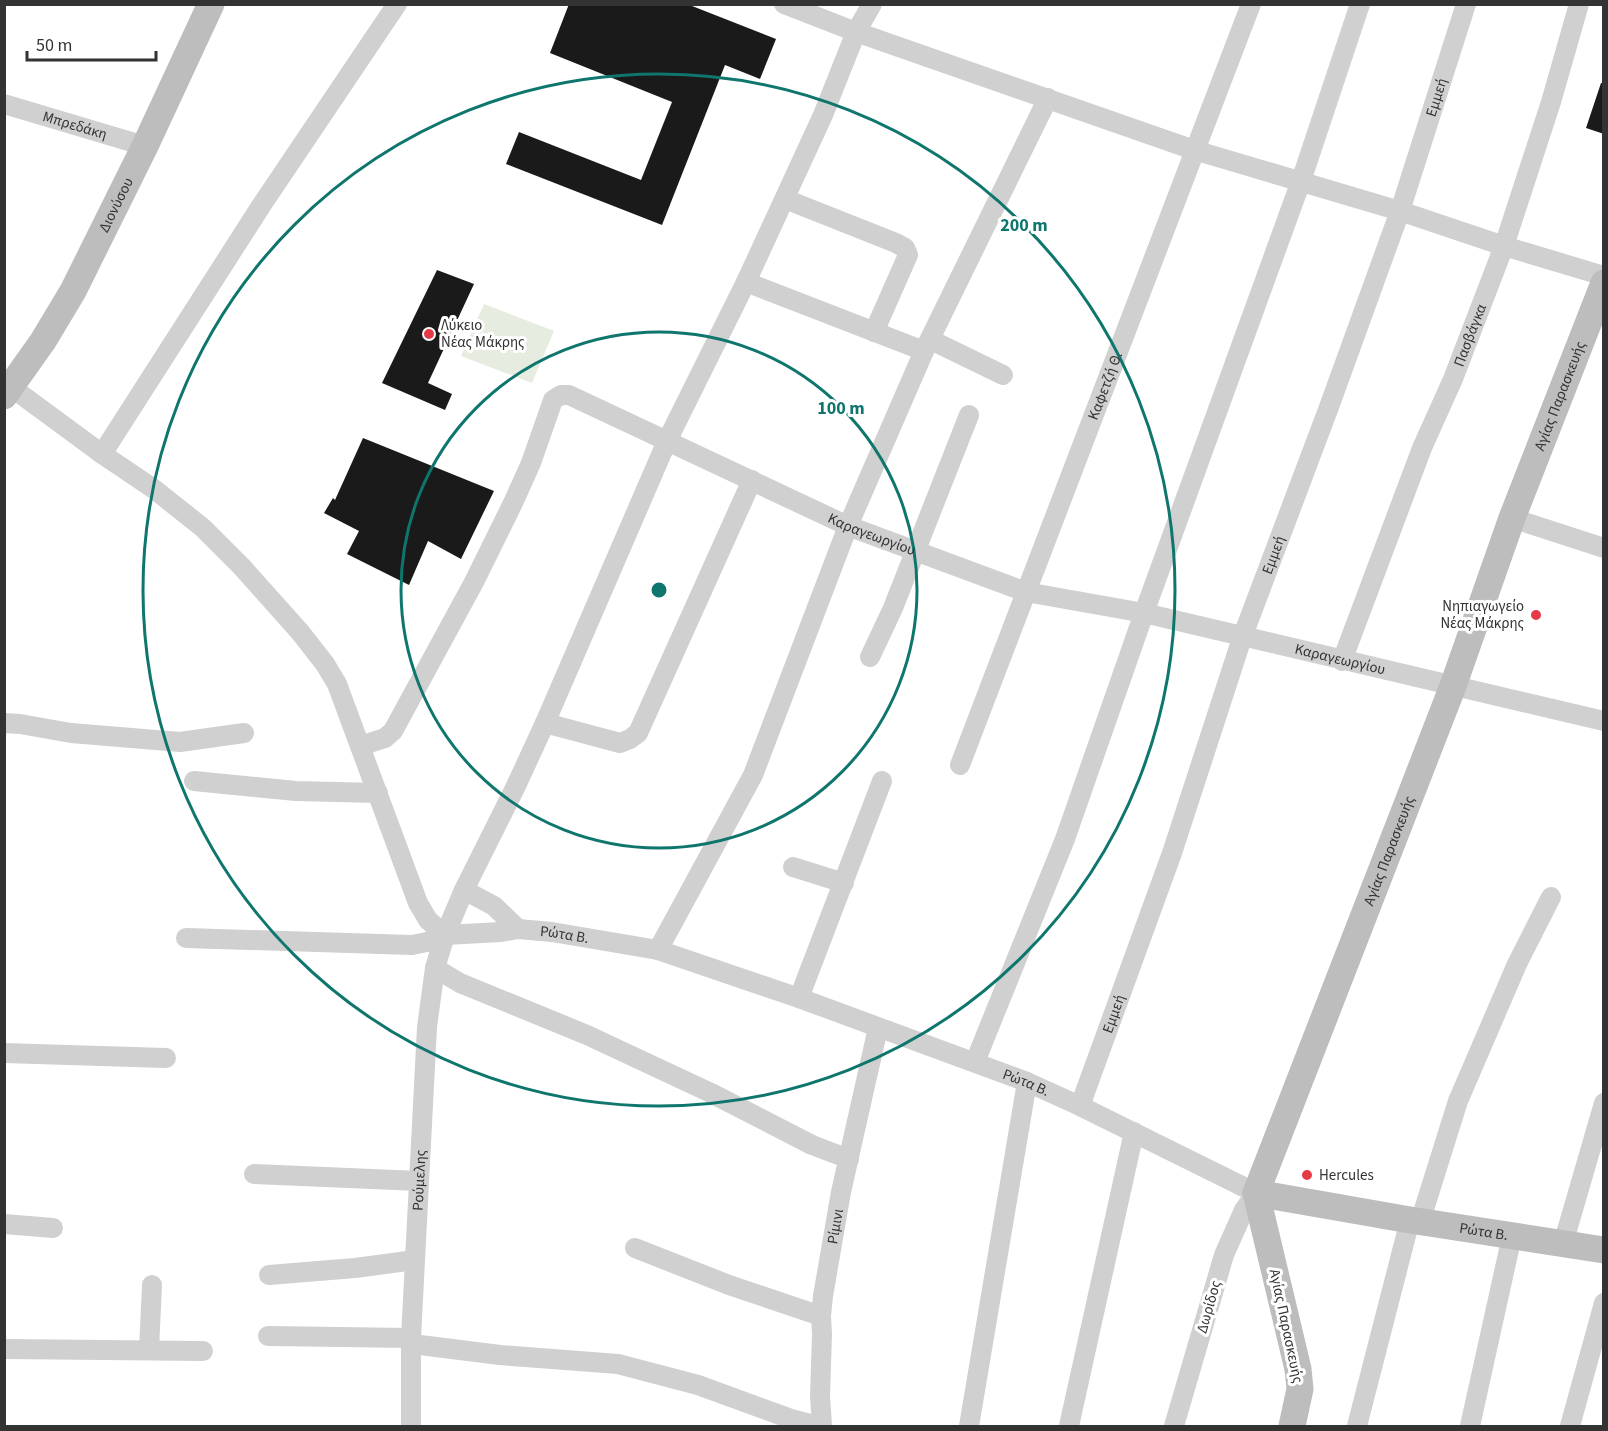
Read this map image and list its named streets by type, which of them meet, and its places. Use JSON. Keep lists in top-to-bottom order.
{
  "streets": {
    "street": [
      "Εμμεή",
      "Μπρεδάκη",
      "Διονύσου",
      "Πασβάγκα",
      "Καφετζή Θ.",
      "Αγίας Παρασκευής",
      "Καραγεωργίου",
      "Ρώτα Β.",
      "Ρούμελης",
      "Ρίμινι",
      "Δωρίδος"
    ]
  },
  "crossings": [
    ["Εμμεή", "Καραγεωργίου"],
    ["Εμμεή", "Ρώτα Β."],
    ["Μπρεδάκη", "Διονύσου"],
    ["Πασβάγκα", "Καραγεωργίου"],
    ["Καφετζή Θ.", "Καραγεωργίου"],
    ["Αγίας Παρασκευής", "Καραγεωργίου"],
    ["Αγίας Παρασκευής", "Ρώτα Β."],
    ["Αγίας Παρασκευής", "Δωρίδος"],
    ["Καραγεωργίου", "Ρούμελης"],
    ["Ρώτα Β.", "Ρούμελης"],
    ["Ρώτα Β.", "Ρίμινι"],
    ["Ρώτα Β.", "Δωρίδος"]
  ],
  "places": ["Λύκειο Νέας Μάκρης", "Νηπιαγωγείο Νέας Μάκρης", "Hercules"],
  "scale_bar": "50 m",
  "rings": ["200 m", "100 m"]
}
